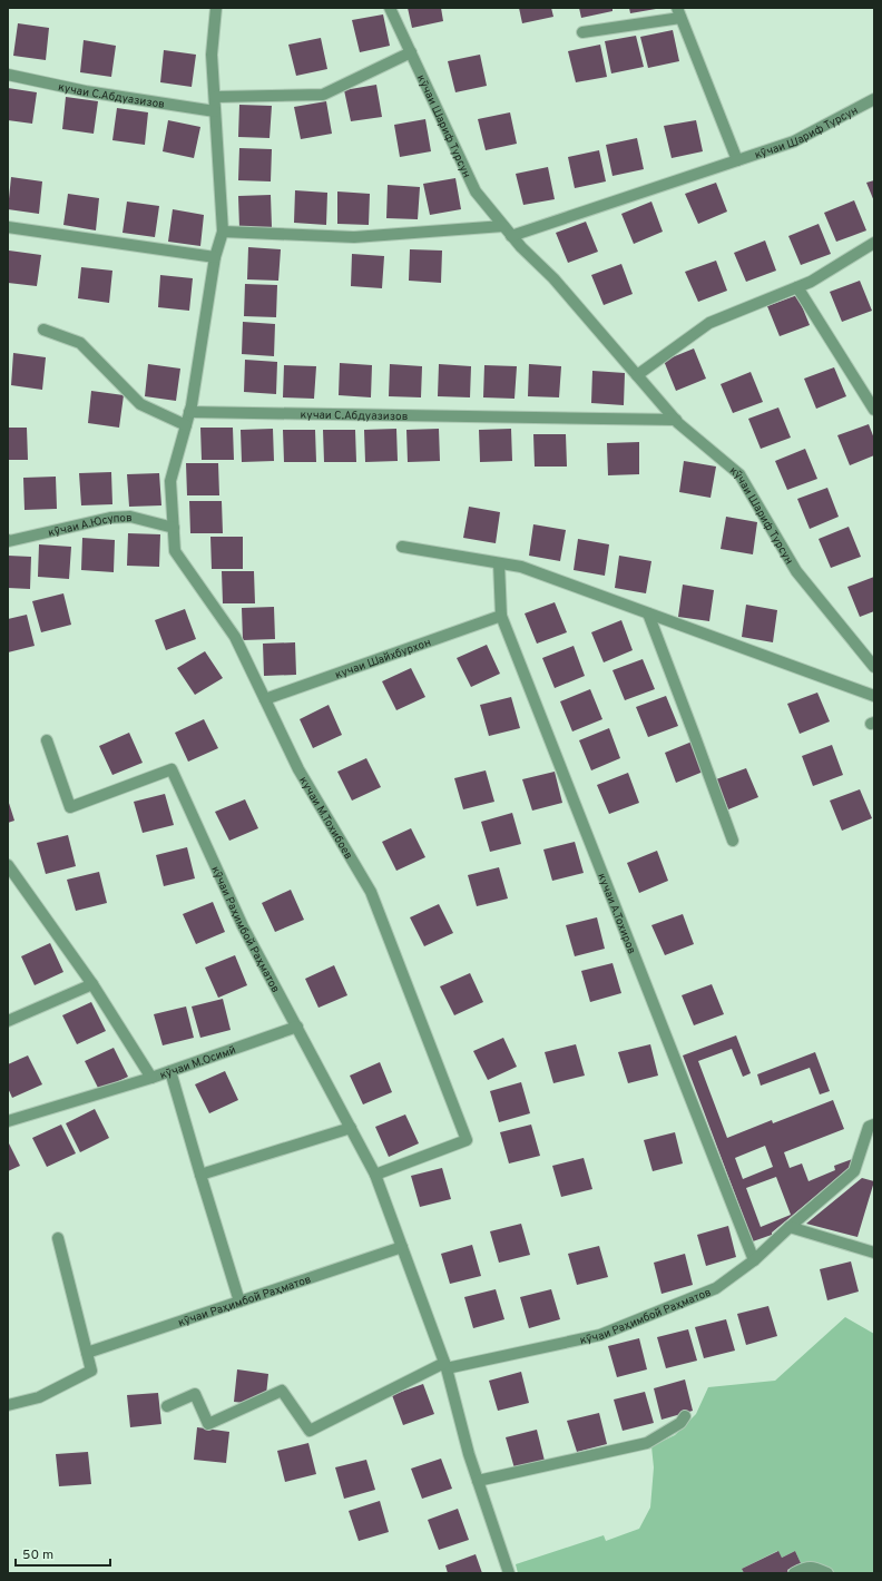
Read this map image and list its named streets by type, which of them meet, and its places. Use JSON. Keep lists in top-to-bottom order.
{
  "streets": {
    "street": [
      "кучаи С.Абдуазизов",
      "кӯчаи Шариф Турсун",
      "кӯчаи А.Юсупов",
      "кучаи Шайхбурхон",
      "кучаи М.Тохибоев",
      "кучаи А.Тохиров",
      "кӯчаи Раҳимбой Раҳматов",
      "кӯчаи М.Осимӣ"
    ]
  },
  "crossings": [
    ["кучаи С.Абдуазизов", "кӯчаи Шариф Турсун"],
    ["кучаи С.Абдуазизов", "кучаи М.Тохибоев"],
    ["кӯчаи А.Юсупов", "кучаи М.Тохибоев"],
    ["кучаи Шайхбурхон", "кучаи М.Тохибоев"],
    ["кучаи Шайхбурхон", "кучаи А.Тохиров"],
    ["кучаи М.Тохибоев", "кӯчаи Раҳимбой Раҳматов"],
    ["кучаи А.Тохиров", "кӯчаи Раҳимбой Раҳматов"],
    ["кӯчаи Раҳимбой Раҳматов", "кӯчаи М.Осимӣ"]
  ],
  "scale_bar": "50 m"
}
